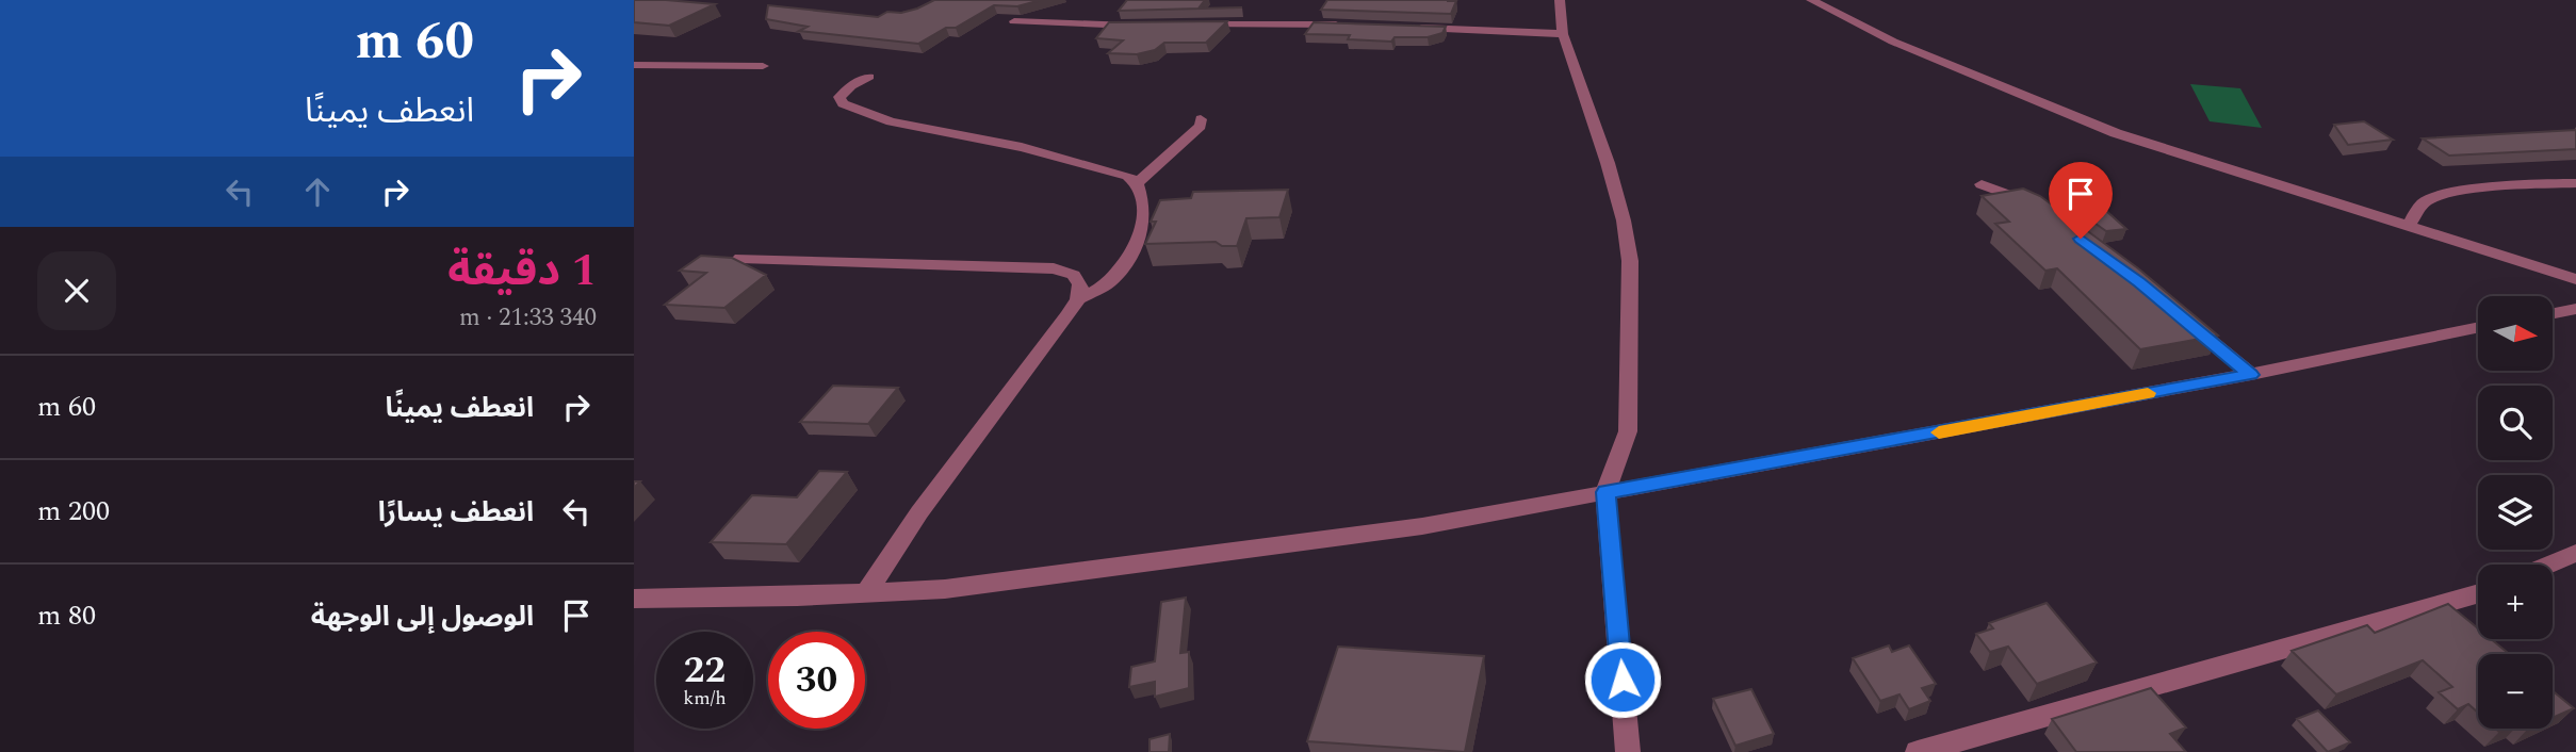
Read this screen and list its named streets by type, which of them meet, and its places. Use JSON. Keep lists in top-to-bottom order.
{
  "north": "right",
  "page": {
    "turn": ["60 m", "انعطف يمينًا"],
    "heading": ["1 دقيقة", "340 m · 21:33"],
    "map_buttons": ["+", "−"],
    "list": [
      {
        "name": "انعطف يمينًا",
        "value": "60 m"
      },
      {
        "name": "انعطف يسارًا",
        "value": "200 m"
      },
      {
        "name": "الوصول إلى الوجهة",
        "value": "80 m"
      }
    ],
    "speed": "22 km/h",
    "limit": "30"
  }
}
